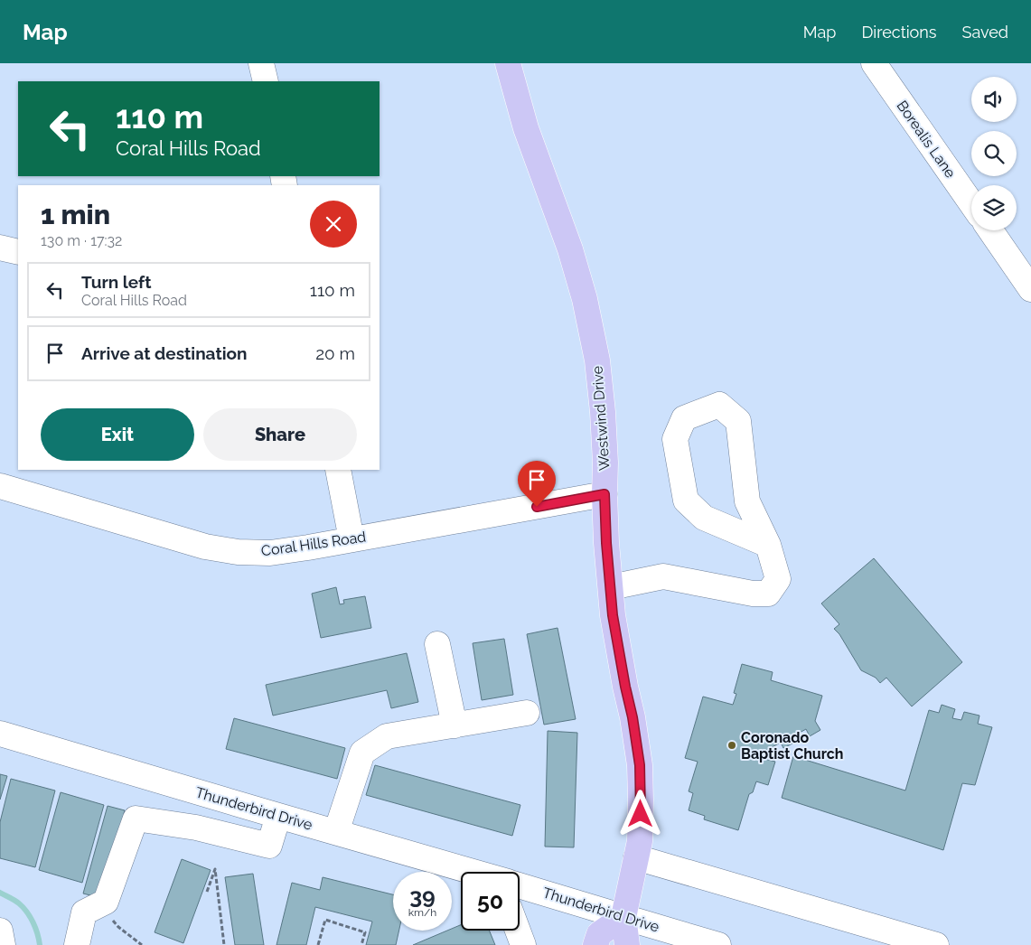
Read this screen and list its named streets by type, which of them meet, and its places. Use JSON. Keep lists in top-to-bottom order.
{
  "streets": {
    "main road": ["Westwind Drive"],
    "street": ["Borealis Lane", "Coral Hills Road", "Thunderbird Drive"]
  },
  "crossings": [
    ["Westwind Drive", "Coral Hills Road"],
    ["Westwind Drive", "Thunderbird Drive"]
  ],
  "places": ["Coronado Baptist Church"],
  "page": {
    "header": "Map",
    "nav": ["Map", "Directions", "Saved"],
    "turn": ["110 m", "Coral Hills Road"],
    "heading": ["1 min", "130 m · 17:32"],
    "list": [
      {
        "name": "Turn left",
        "note": "Coral Hills Road",
        "value": "110 m"
      },
      {
        "name": "Arrive at destination",
        "value": "20 m"
      }
    ],
    "buttons": ["Exit", "Share"],
    "speed": "39 km/h",
    "limit": "50"
  }
}
